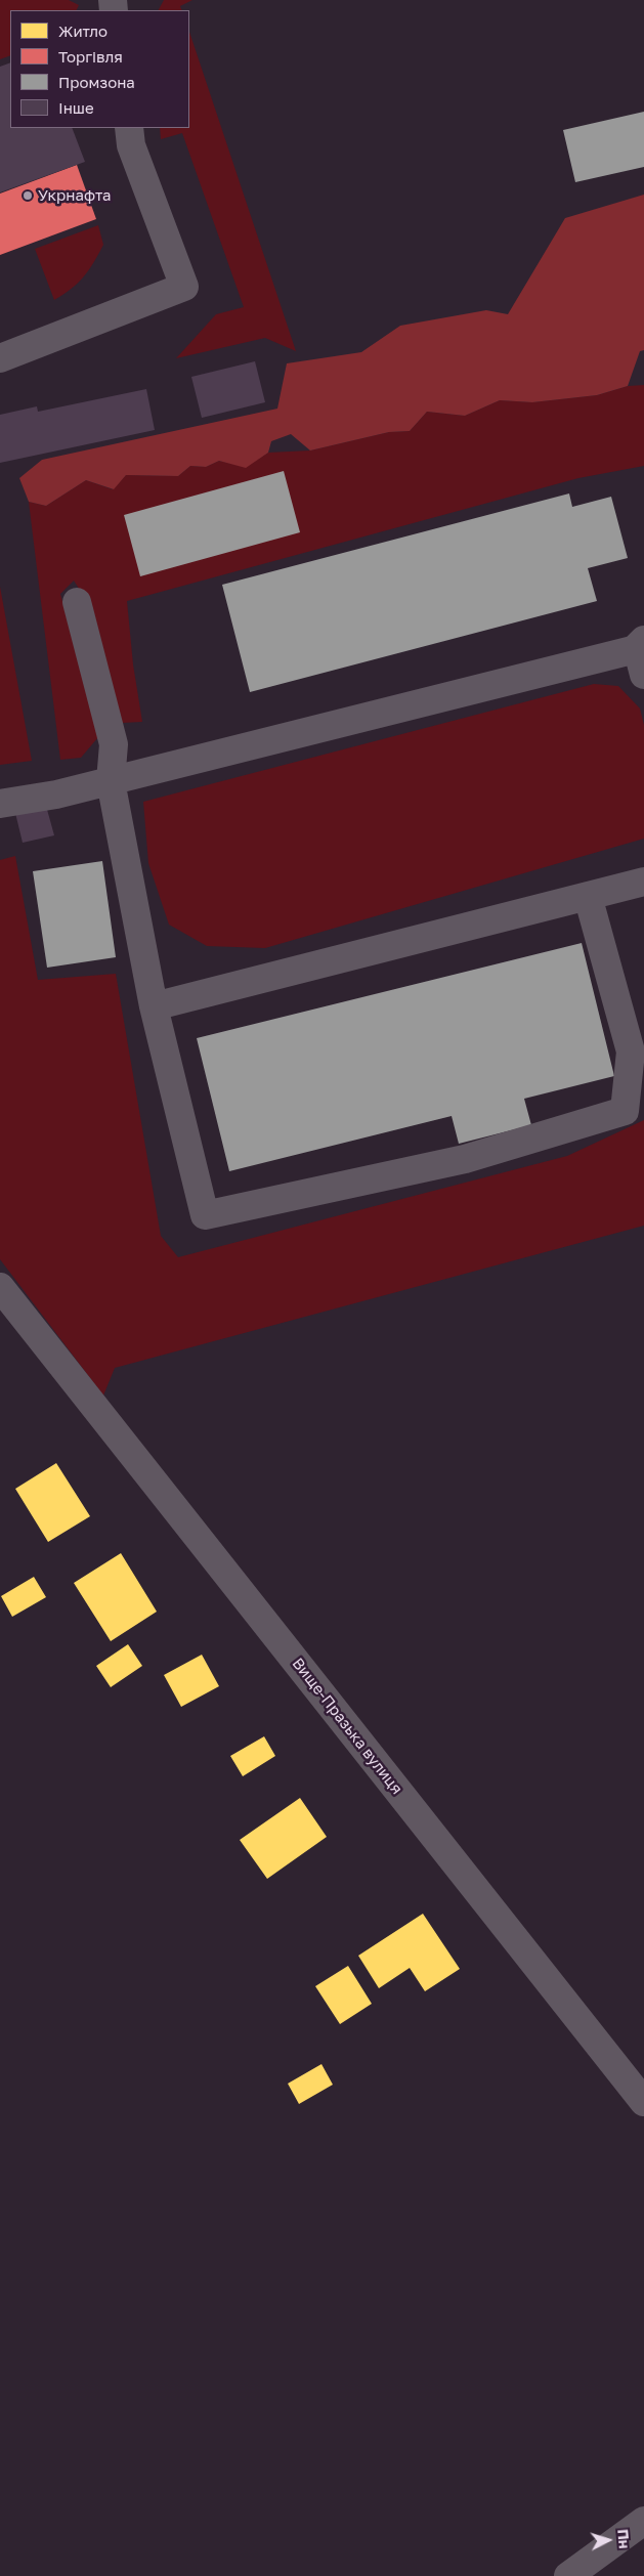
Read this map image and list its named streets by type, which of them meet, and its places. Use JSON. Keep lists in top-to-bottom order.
{
  "streets": {
    "street": ["Вище-Празька вулиця"]
  },
  "places": ["Укрнафта"],
  "legend": [
    "Житло",
    "Торгівля",
    "Промзона",
    "Інше"
  ],
  "north": "right"
}
